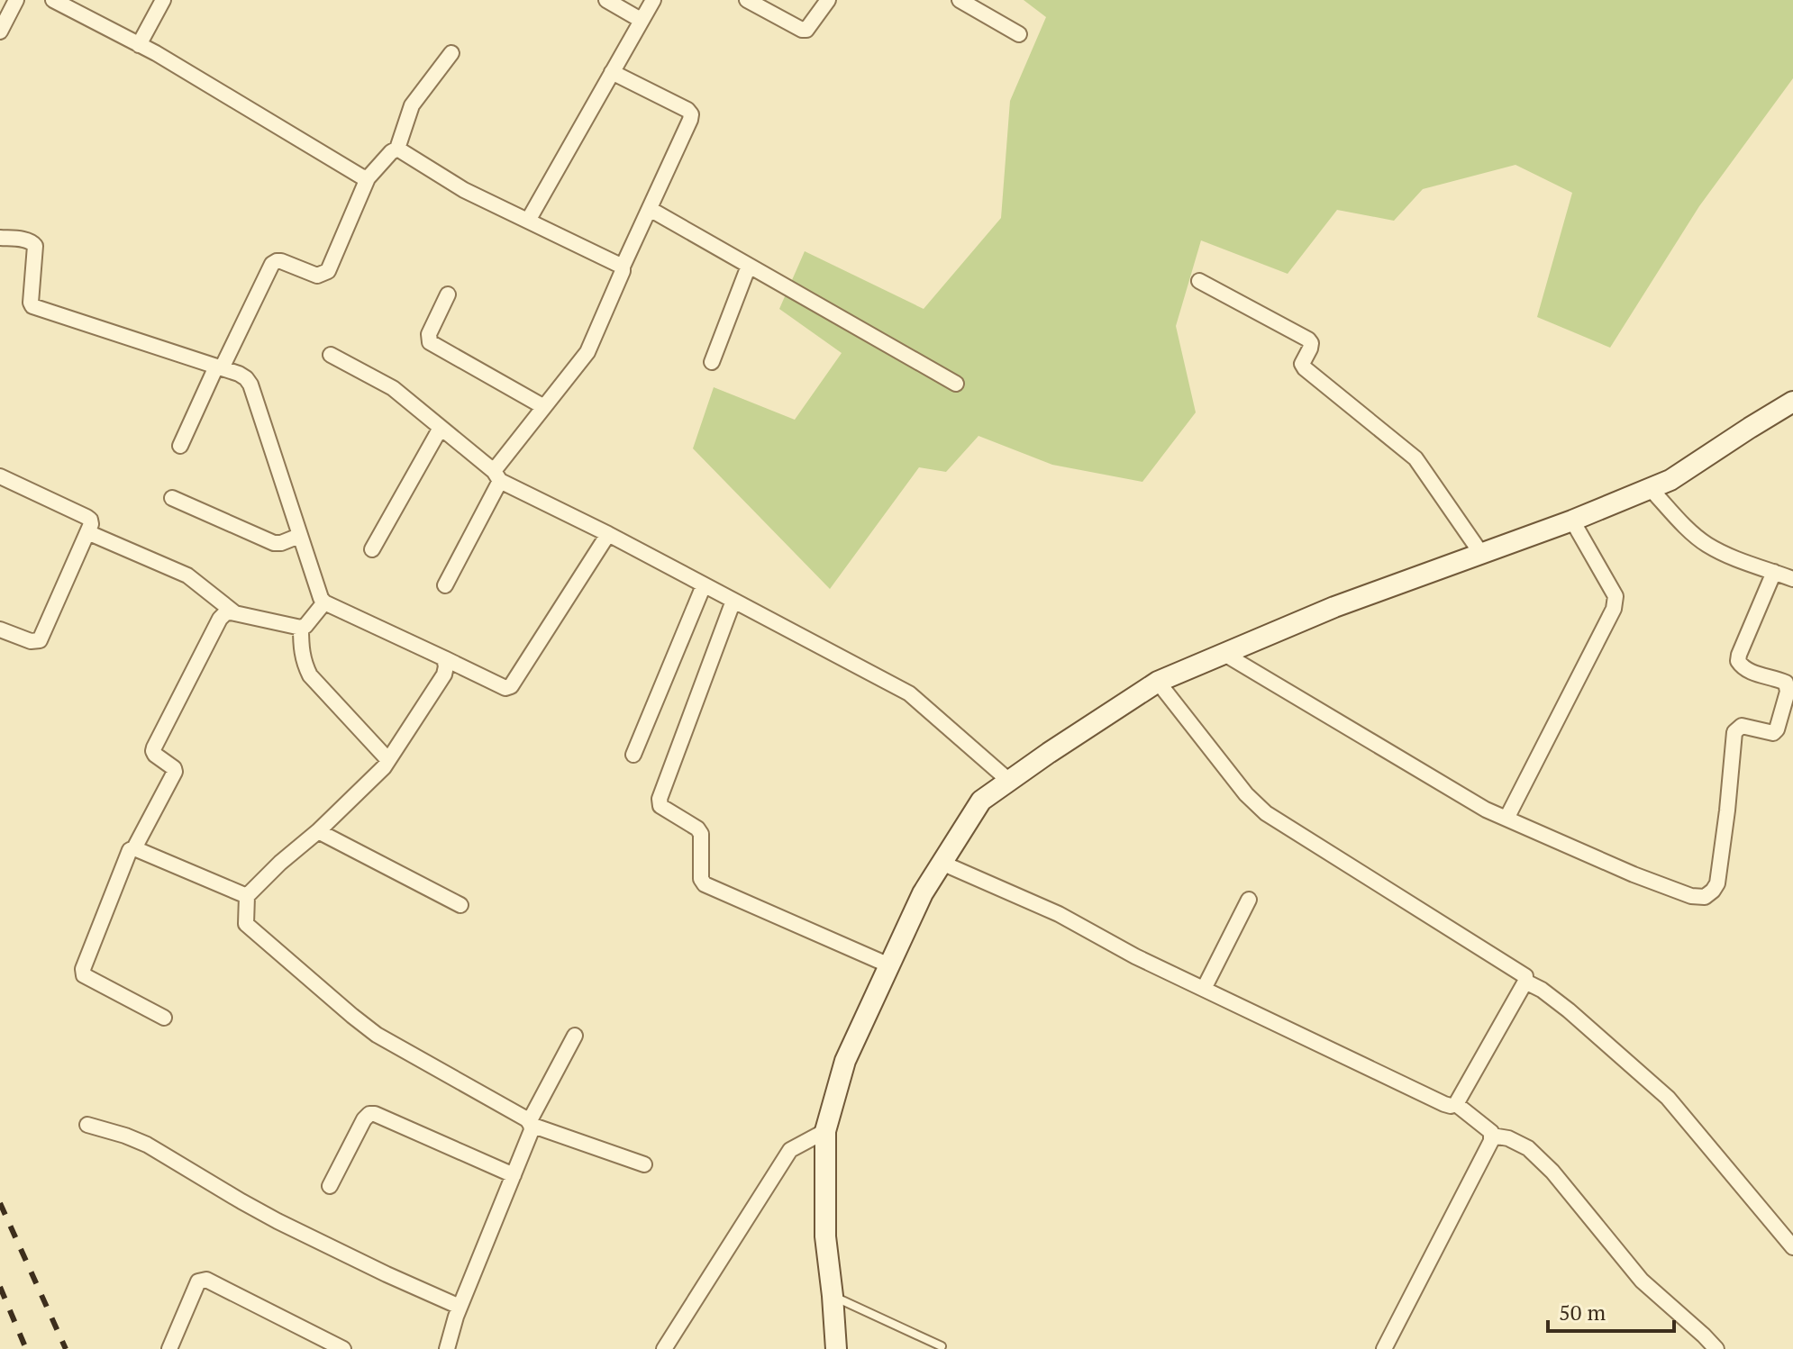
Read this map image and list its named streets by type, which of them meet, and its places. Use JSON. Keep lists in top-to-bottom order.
{
  "scale_bar": "50 m"
}
